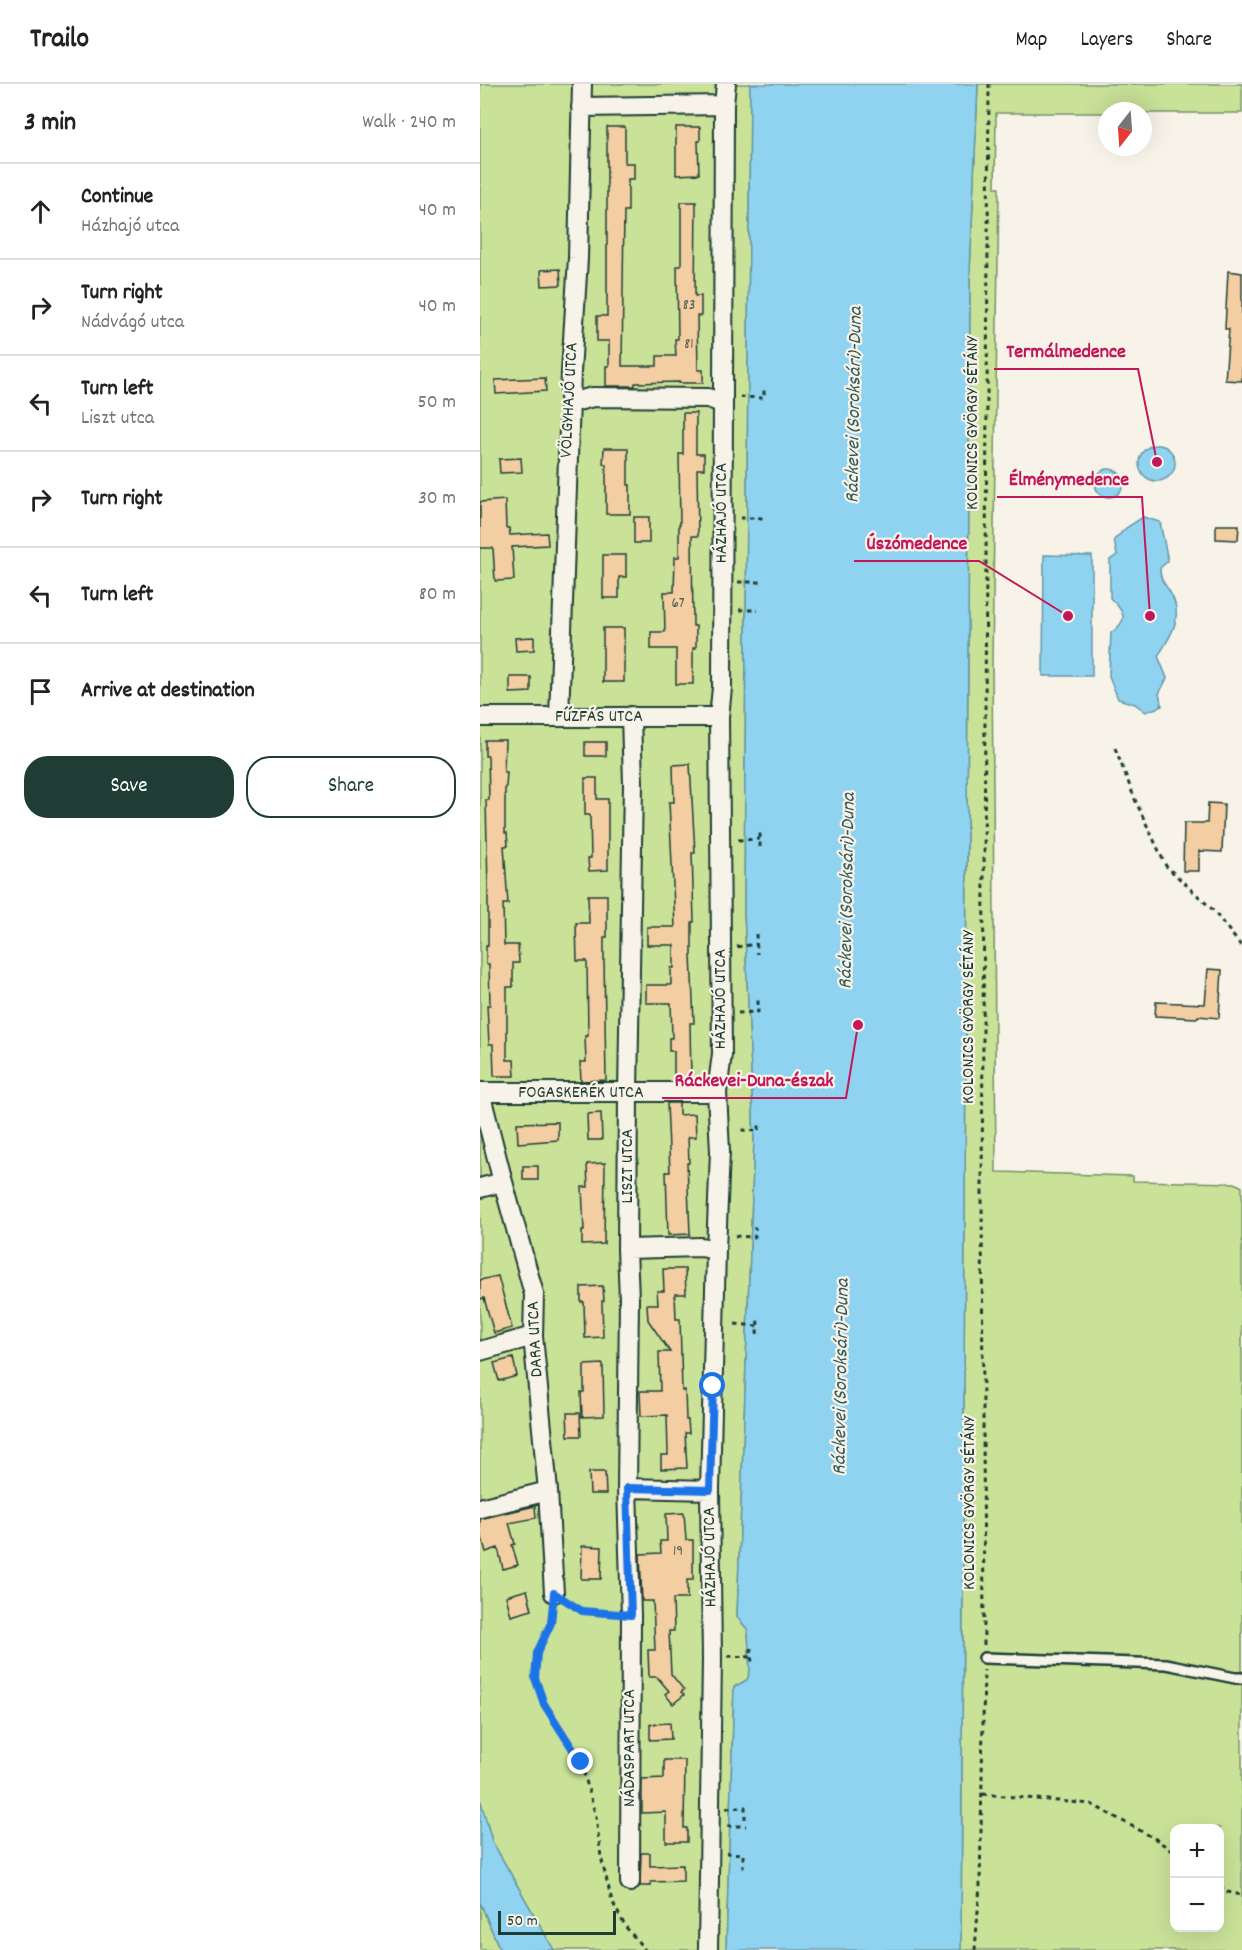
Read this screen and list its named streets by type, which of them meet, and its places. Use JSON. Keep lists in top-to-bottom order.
{
  "streets": {
    "street": [
      "VÖLGYHAJÓ UTCA",
      "HÁZHAJÓ UTCA",
      "FŰZFÁS UTCA",
      "FOGASKERÉK UTCA",
      "LISZT UTCA",
      "DARA UTCA",
      "NÁDASPART UTCA"
    ],
    "path": ["KOLONICS GYÖRGY SÉTÁNY"]
  },
  "crossings": [
    ["VÖLGYHAJÓ UTCA", "FŰZFÁS UTCA"],
    ["HÁZHAJÓ UTCA", "FŰZFÁS UTCA"],
    ["HÁZHAJÓ UTCA", "FOGASKERÉK UTCA"],
    ["FŰZFÁS UTCA", "LISZT UTCA"],
    ["FOGASKERÉK UTCA", "LISZT UTCA"],
    ["FOGASKERÉK UTCA", "DARA UTCA"],
    ["LISZT UTCA", "NÁDASPART UTCA"]
  ],
  "water": ["Ráckevei (Soroksári)-Duna"],
  "places": [
    "Termálmedence",
    "Úszómedence",
    "Élménymedence",
    "Ráckevei-Duna-észak"
  ],
  "house_numbers": [
    "83",
    "81",
    "67",
    "19"
  ],
  "scale_bar": "50 m",
  "north": "bottom",
  "page": {
    "header": "Trailo",
    "nav": ["Map", "Layers", "Share"],
    "heading": ["3 min", "Walk · 240 m"],
    "list": [
      ["Continue", "Házhajó utca", "40 m"],
      ["Turn right", "Nádvágó utca", "40 m"],
      ["Turn left", "Liszt utca", "50 m"],
      ["Turn right", "30 m"],
      ["Turn left", "80 m"],
      "Arrive at destination"
    ],
    "buttons": ["Save", "Share"],
    "map_buttons": ["+", "−"],
    "scale": "50 m"
  }
}
